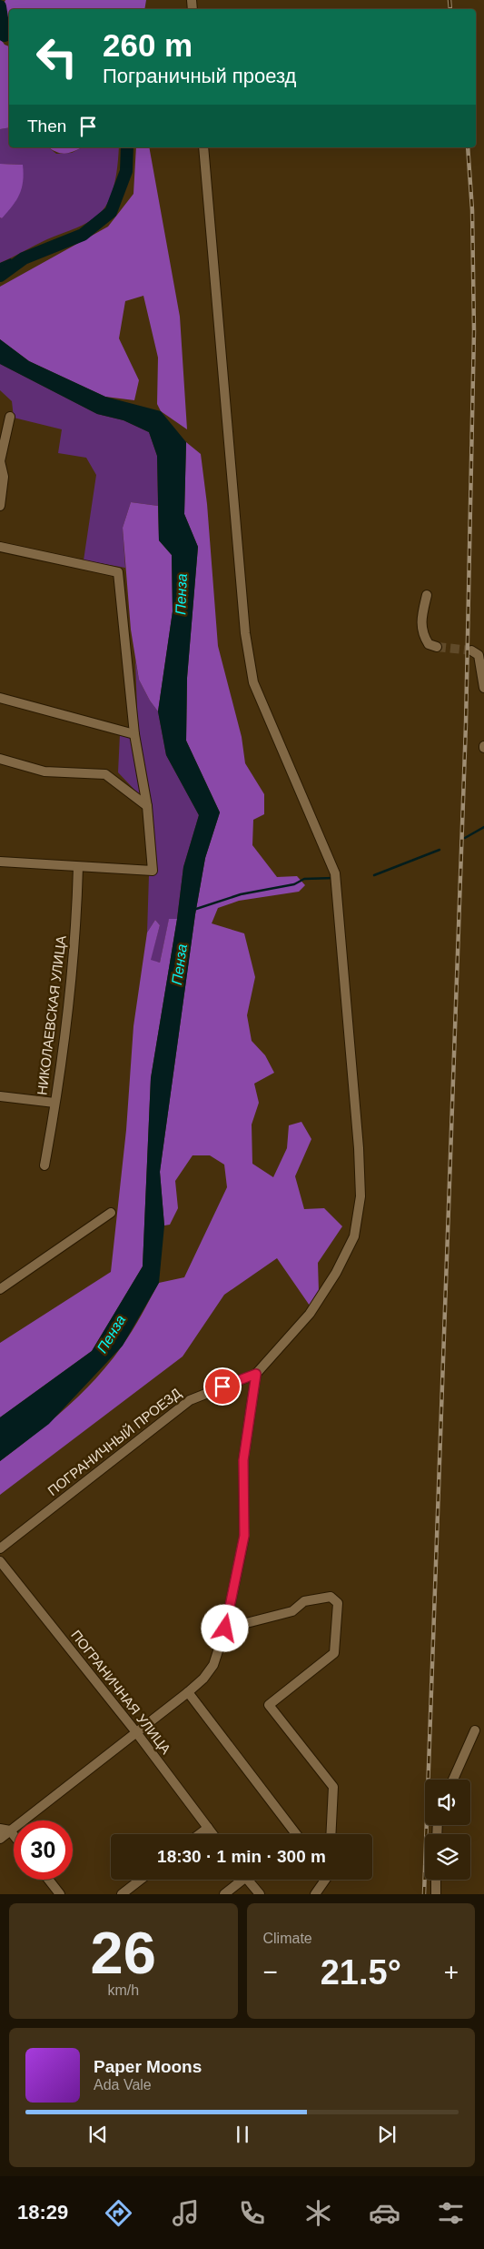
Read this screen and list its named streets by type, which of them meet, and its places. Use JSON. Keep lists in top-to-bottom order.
{
  "streets": {
    "street": ["НИКОЛАЕВСКАЯ УЛИЦА", "ПОГРАНИЧНЫЙ ПРОЕЗД", "ПОГРАНИЧНАЯ УЛИЦА"]
  },
  "water": ["Пенза"],
  "page": {
    "turn": ["260 m", "Пограничный проезд"],
    "then": "Then",
    "limit": "30",
    "trip": "18:30 · 1 min · 300 m",
    "tile": [
      ["26", "km/h"],
      "Climate"
    ],
    "heat": ["−", "21.5°", "+"],
    "song": ["Paper Moons", "Ada Vale"],
    "tabs": "18:29"
  }
}
